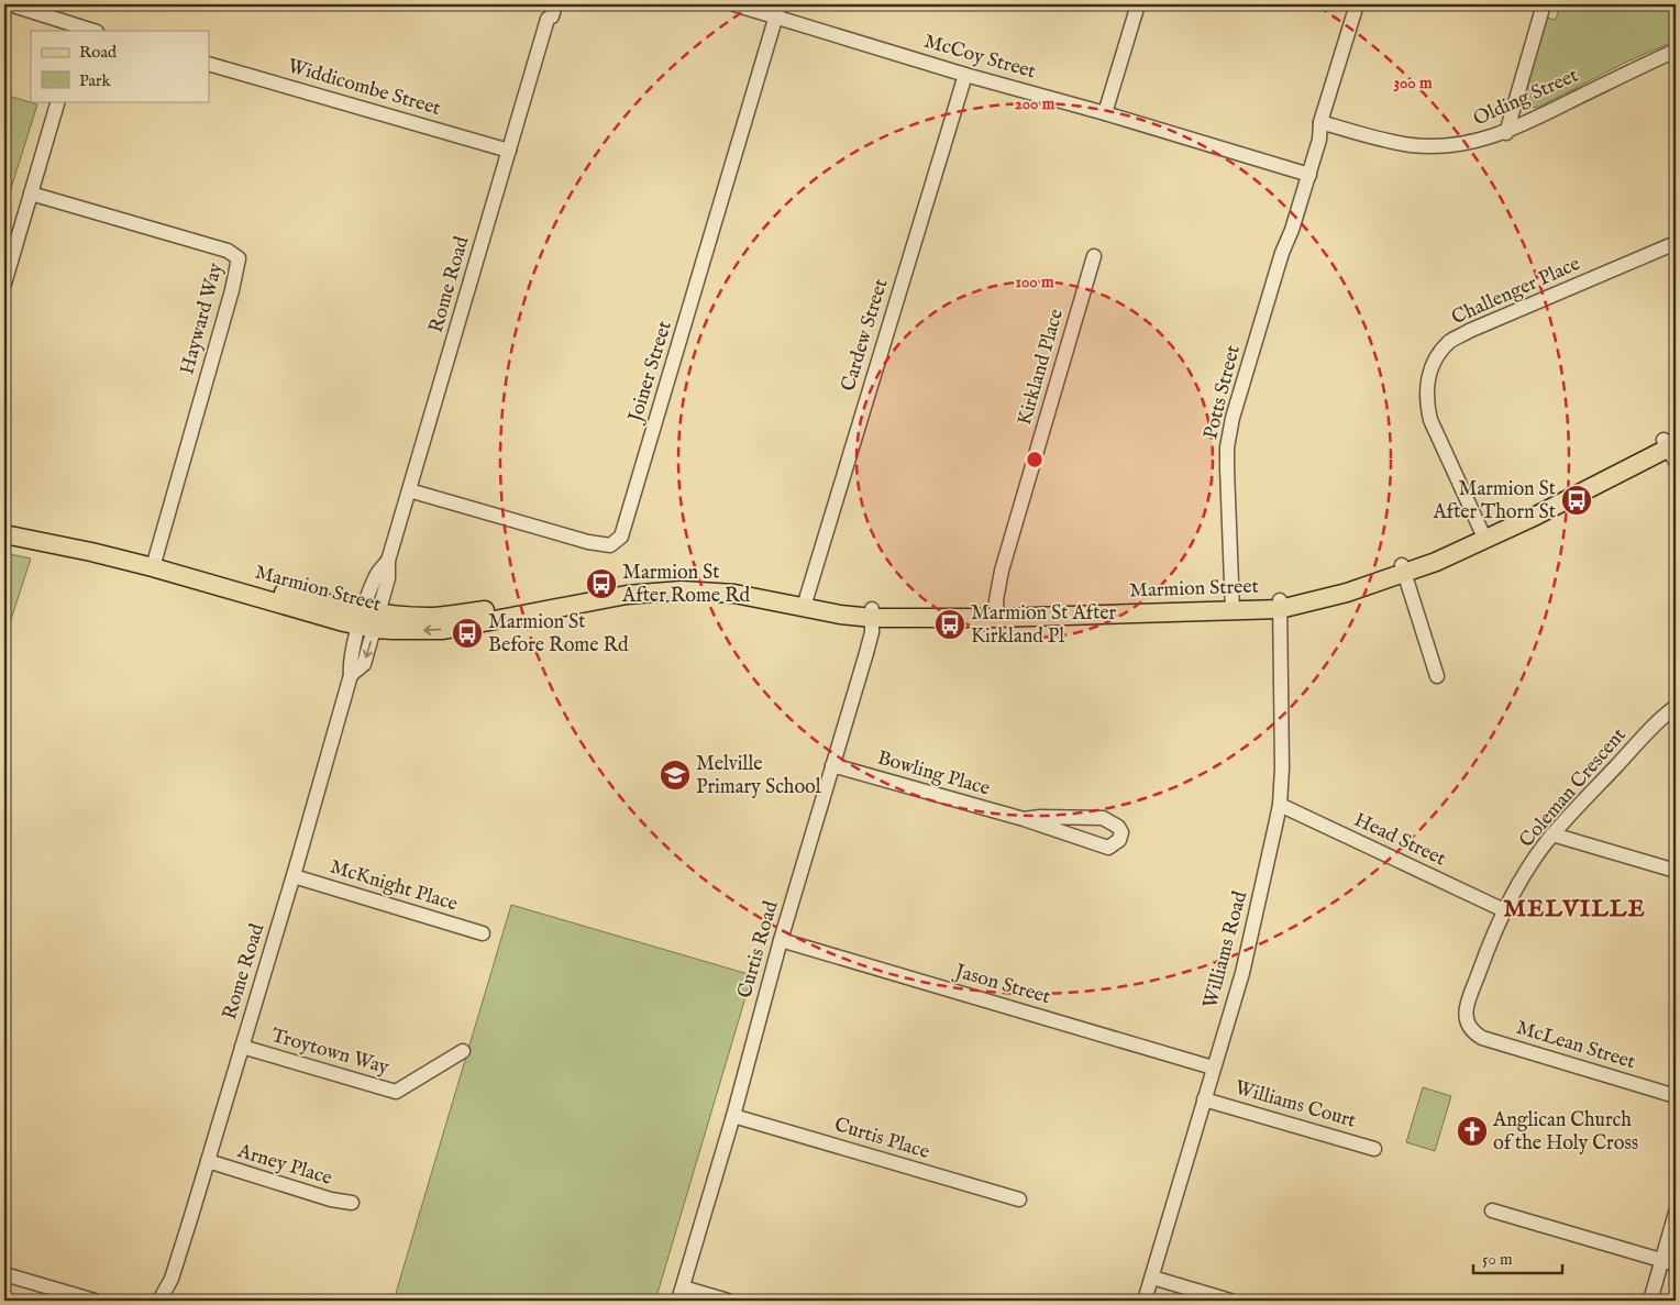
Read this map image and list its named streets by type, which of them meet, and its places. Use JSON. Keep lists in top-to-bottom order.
{
  "streets": {
    "main road": ["Marmion Street"],
    "street": [
      "McCoy Street",
      "Widdicombe Street",
      "Olding Street",
      "Rome Road",
      "Challenger Place",
      "Hayward Way",
      "Cardew Street",
      "Kirkland Place",
      "Joiner Street",
      "Potts Street",
      "Bowling Place",
      "Coleman Crescent",
      "Head Street",
      "McKnight Place",
      "Curtis Road",
      "Williams Road",
      "Jason Street",
      "McLean Street",
      "Troytown Way",
      "Williams Court",
      "Curtis Place",
      "Arney Place"
    ]
  },
  "crossings": [
    ["McCoy Street", "Cardew Street"],
    ["McCoy Street", "Joiner Street"],
    ["McCoy Street", "Potts Street"],
    ["Widdicombe Street", "Rome Road"],
    ["Olding Street", "Potts Street"],
    ["Rome Road", "Joiner Street"],
    ["Rome Road", "Marmion Street"],
    ["Rome Road", "McKnight Place"],
    ["Rome Road", "Troytown Way"],
    ["Rome Road", "Arney Place"],
    ["Challenger Place", "Marmion Street"],
    ["Hayward Way", "Marmion Street"],
    ["Cardew Street", "Marmion Street"],
    ["Kirkland Place", "Marmion Street"],
    ["Potts Street", "Marmion Street"],
    ["Marmion Street", "Curtis Road"],
    ["Marmion Street", "Williams Road"],
    ["Bowling Place", "Curtis Road"],
    ["Coleman Crescent", "Head Street"],
    ["Coleman Crescent", "McLean Street"],
    ["Head Street", "Williams Road"],
    ["Curtis Road", "Jason Street"],
    ["Curtis Road", "Curtis Place"],
    ["Williams Road", "Jason Street"],
    ["Williams Road", "Williams Court"]
  ],
  "districts": ["MELVILLE"],
  "places": {
    "bus stop": [
      "Marmion St After Thorn St",
      "Marmion St After Rome Rd",
      "Marmion St After Kirkland Pl",
      "Marmion St Before Rome Rd"
    ],
    "school or university": ["Melville Primary School"],
    "church": ["Anglican Church of the Holy Cross"]
  },
  "legend": ["Road", "Park"],
  "scale_bar": "50 m",
  "rings": ["300 m", "200 m", "100 m"]
}
